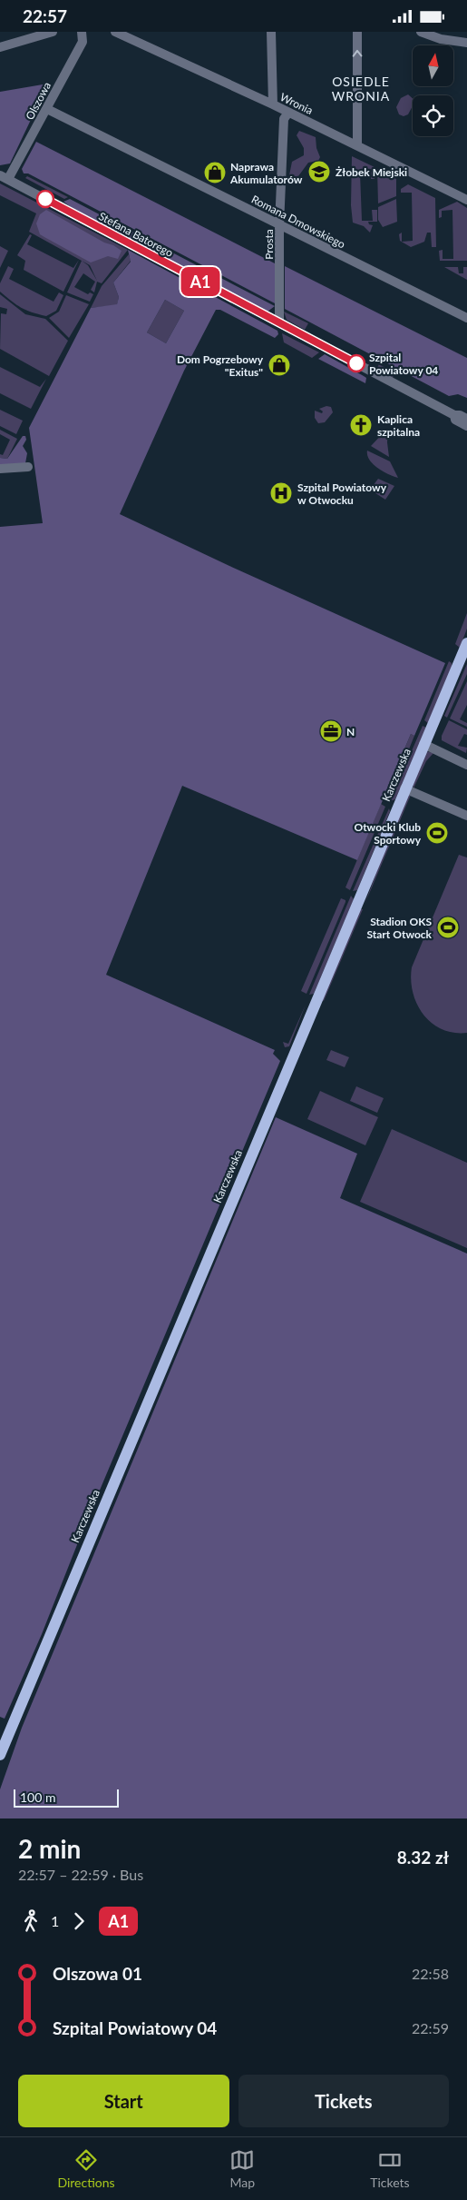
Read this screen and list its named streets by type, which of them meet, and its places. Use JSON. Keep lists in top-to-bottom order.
{
  "streets": {
    "main road": ["Karczewska"],
    "street": [
      "Olszowa",
      "Wronia",
      "Romana Dmowskiego",
      "Stefana Batorego",
      "Prosta"
    ]
  },
  "crossings": [
    ["Olszowa", "Romana Dmowskiego"],
    ["Olszowa", "Stefana Batorego"],
    ["Wronia", "Prosta"],
    ["Romana Dmowskiego", "Prosta"],
    ["Stefana Batorego", "Prosta"]
  ],
  "districts": ["OSIEDLE WRONIA"],
  "places": {
    "school or university": ["Żłobek Miejski"],
    "shop": ["Naprawa Akumulatorów", "Dom Pogrzebowy \"Exitus\""],
    "other": ["Szpital Powiatowy 04"],
    "church": ["Kaplica szpitalna"],
    "hospital": ["Szpital Powiatowy w Otwocku"],
    "office": ["N"],
    "sports": ["Otwocki Klub Sportowy", "Stadion OKS Start Otwock"]
  },
  "lines": ["bus line A1"],
  "scale_bar": "100 m",
  "north": "top",
  "page": {
    "status": "22:57",
    "on_map": "A1",
    "scale": "100 m",
    "heading": ["2 min", "22:57 – 22:59 · Bus", "8.32 zł"],
    "legs": ["1", "A1"],
    "list": [
      {
        "name": "Olszowa 01",
        "value": "22:58"
      },
      {
        "name": "Szpital Powiatowy 04",
        "value": "22:59"
      }
    ],
    "buttons": ["Start", "Tickets"],
    "tabs": ["Directions", "Map", "Tickets"]
  }
}
